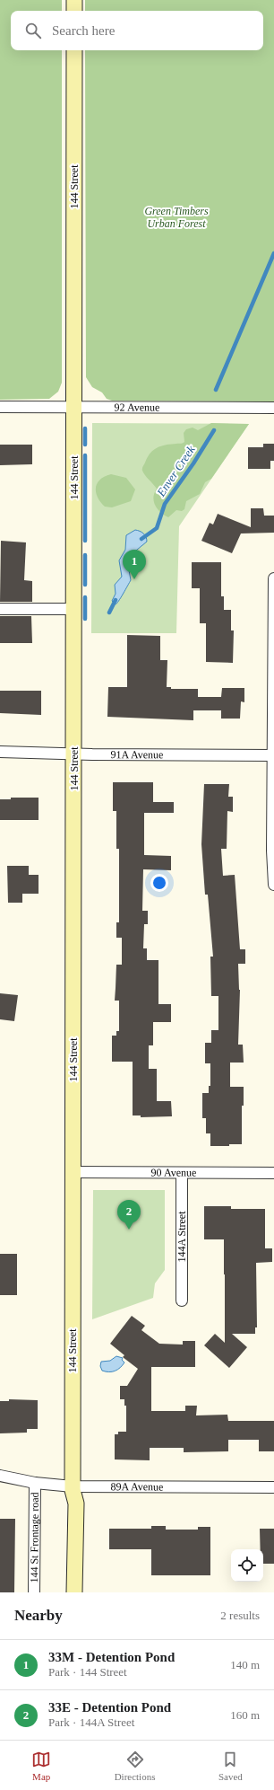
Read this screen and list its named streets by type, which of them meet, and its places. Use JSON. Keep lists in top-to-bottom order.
{
  "streets": {
    "main road": ["144 Street"],
    "street": [
      "92 Avenue",
      "91A Avenue",
      "90 Avenue",
      "144A Street",
      "89A Avenue",
      "144 St Frontage road"
    ]
  },
  "crossings": [
    ["144 Street", "92 Avenue"],
    ["144 Street", "91A Avenue"],
    ["144 Street", "90 Avenue"],
    ["144 Street", "89A Avenue"],
    ["90 Avenue", "144A Street"],
    ["89A Avenue", "144 St Frontage road"]
  ],
  "water": ["Enver Creek"],
  "parks": ["Green Timbers Urban Forest"],
  "page": {
    "search": "Search here",
    "pins": ["1", "2"],
    "heading": ["Nearby", "2 results"],
    "list": [
      {
        "mark": "1",
        "name": "33M - Detention Pond",
        "note": "Park · 144 Street",
        "value": "140 m"
      },
      {
        "mark": "2",
        "name": "33E - Detention Pond",
        "note": "Park · 144A Street",
        "value": "160 m"
      }
    ],
    "nav": ["Map", "Directions", "Saved"]
  }
}
